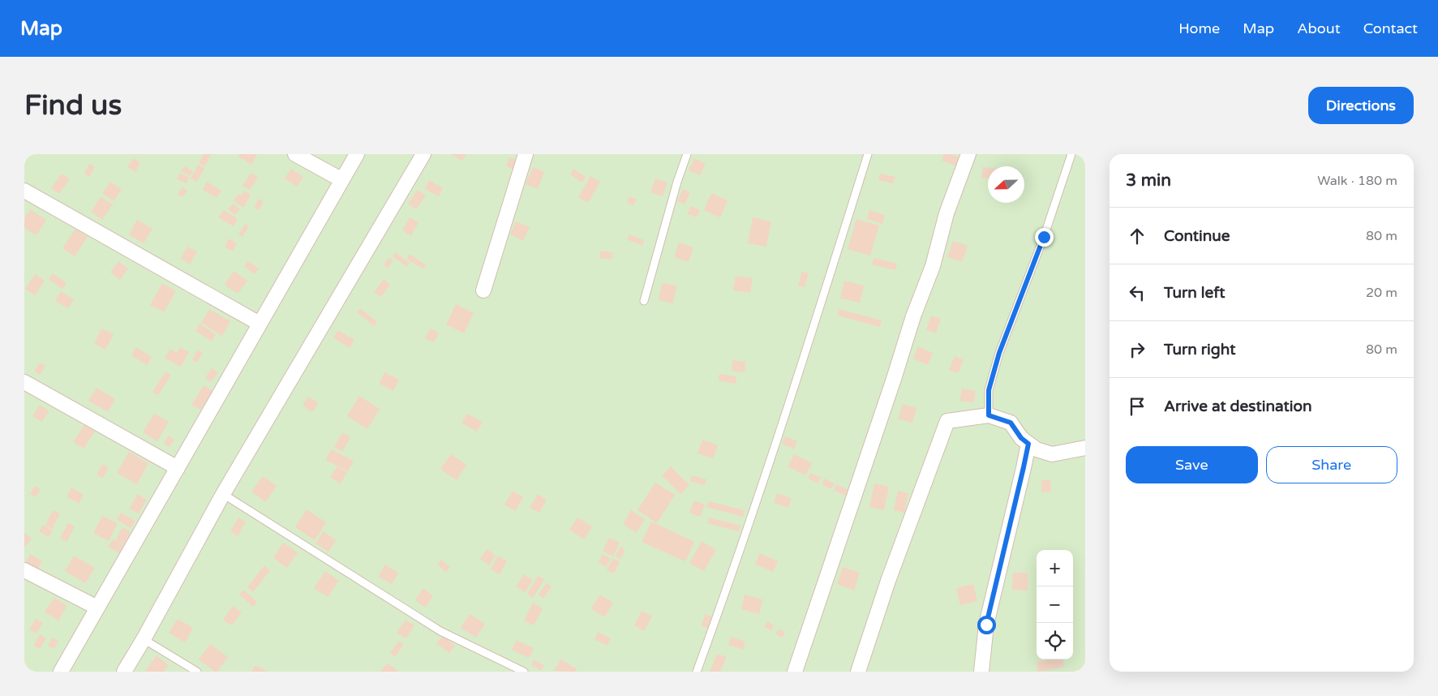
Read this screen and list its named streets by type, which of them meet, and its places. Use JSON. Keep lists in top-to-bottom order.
{
  "north": "left",
  "page": {
    "header": "Map",
    "nav": [
      "Home",
      "Map",
      "About",
      "Contact"
    ],
    "buttons": [
      "Directions",
      ["Save", "Share"]
    ],
    "title": "Find us",
    "heading": ["3 min", "Walk · 180 m"],
    "list": [
      ["Continue", "80 m"],
      ["Turn left", "20 m"],
      ["Turn right", "80 m"],
      "Arrive at destination"
    ],
    "map_buttons": ["+", "−"]
  }
}
